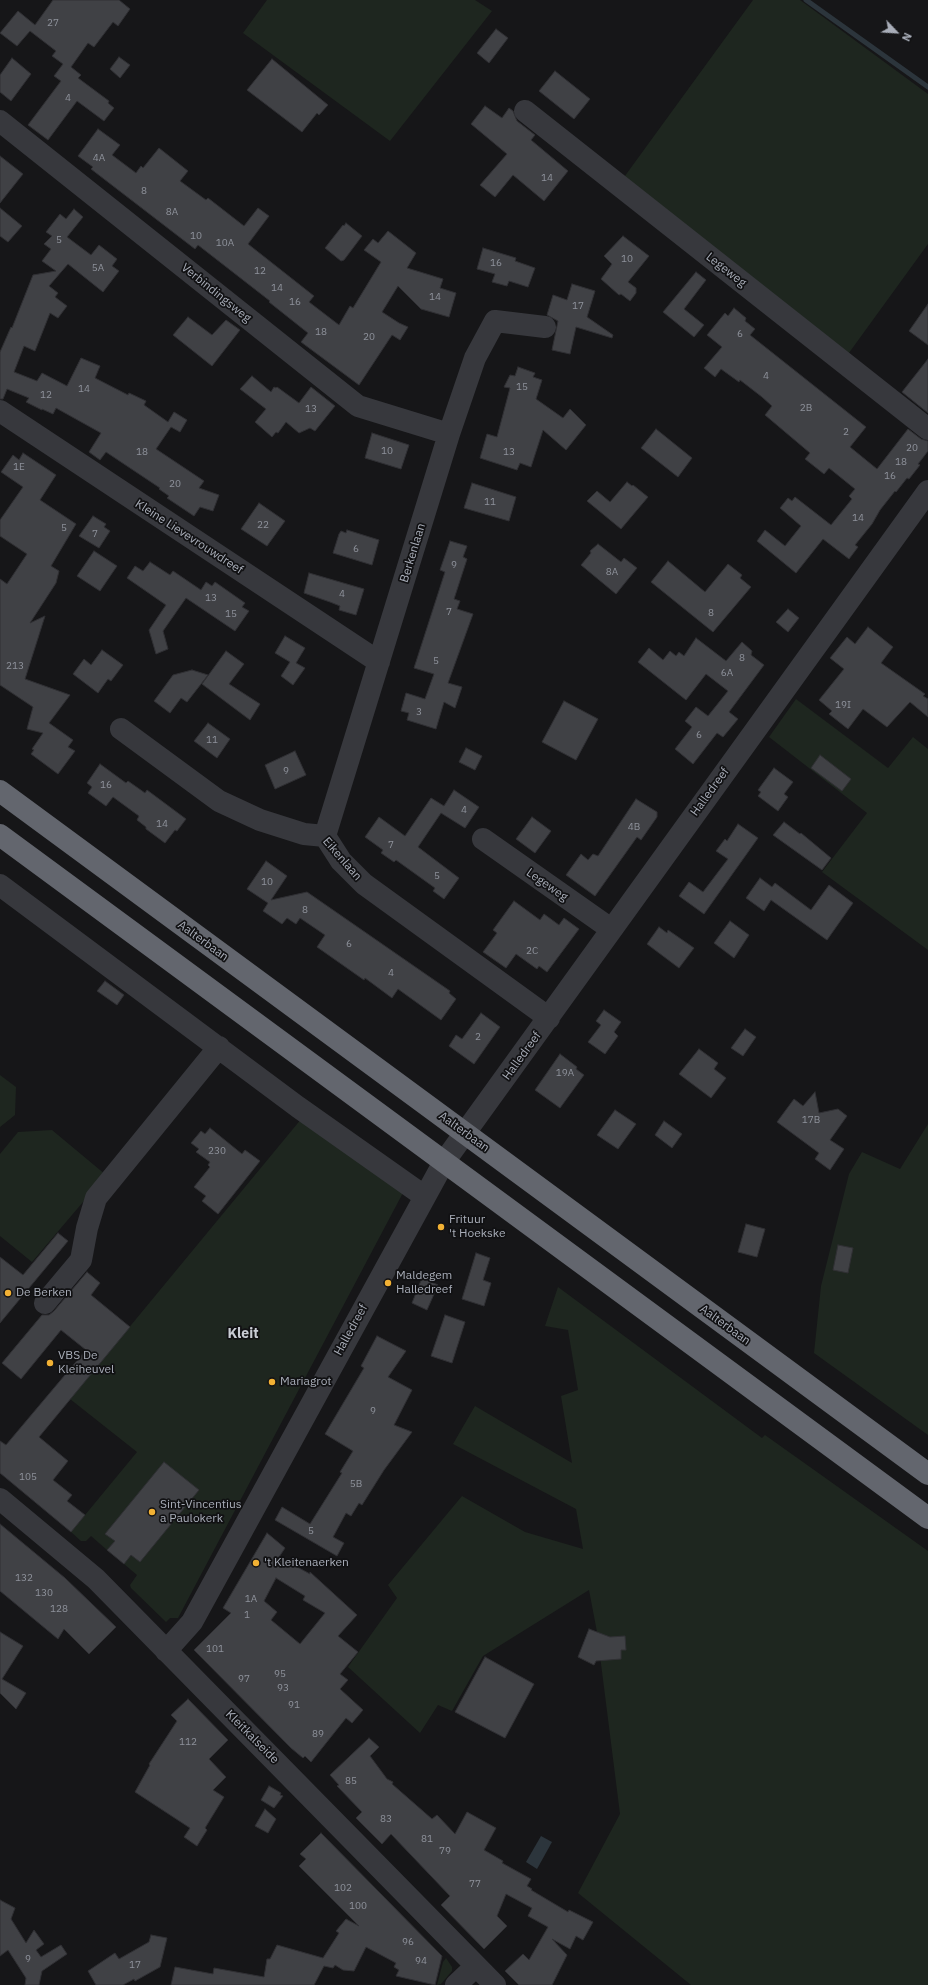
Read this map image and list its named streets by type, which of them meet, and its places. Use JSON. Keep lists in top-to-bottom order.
{
  "streets": {
    "highway": ["Aalterbaan"],
    "street": [
      "Legeweg",
      "Verbindingsweg",
      "Kleine Lievevrouwdreef",
      "Berkenlaan",
      "Halledreef",
      "Eikenlaan",
      "Kleitkalseide"
    ]
  },
  "crossings": [
    ["Legeweg", "Halledreef"],
    ["Verbindingsweg", "Berkenlaan"],
    ["Kleine Lievevrouwdreef", "Berkenlaan"],
    ["Berkenlaan", "Eikenlaan"],
    ["Halledreef", "Eikenlaan"],
    ["Halledreef", "Aalterbaan"],
    ["Halledreef", "Kleitkalseide"]
  ],
  "districts": ["Kleit"],
  "places": [
    "Frituur 't Hoekske",
    "Maldegem Halledreef",
    "De Berken",
    "VBS De Kleiheuvel",
    "Mariagrot",
    "Sint-Vincentius a Paulokerk",
    "'t Kleitenaerken"
  ],
  "house_numbers": [
    "27",
    "4",
    "4A",
    "14",
    "8",
    "8A",
    "10",
    "5",
    "10A",
    "10",
    "16",
    "5A",
    "12",
    "14",
    "14",
    "16",
    "17",
    "18",
    "6",
    "20",
    "4",
    "15",
    "14",
    "12",
    "2B",
    "13",
    "2",
    "20",
    "10",
    "18",
    "13",
    "18",
    "1E",
    "16",
    "20",
    "11",
    "14",
    "22",
    "5",
    "7",
    "6",
    "9",
    "8A",
    "4",
    "13",
    "7",
    "8",
    "15",
    "8",
    "5",
    "213",
    "6A",
    "19I",
    "3",
    "6",
    "11",
    "9",
    "16",
    "4",
    "14",
    "4B",
    "7",
    "5",
    "10",
    "8",
    "6",
    "2C",
    "4",
    "2",
    "19A",
    "17B",
    "230",
    "9",
    "105",
    "5B",
    "5",
    "132",
    "130",
    "1A",
    "128",
    "1",
    "101",
    "95",
    "97",
    "93",
    "91",
    "89",
    "112",
    "85",
    "83",
    "81",
    "79",
    "77",
    "102",
    "100",
    "96",
    "9",
    "94",
    "17"
  ],
  "north": "bottom right"
}
